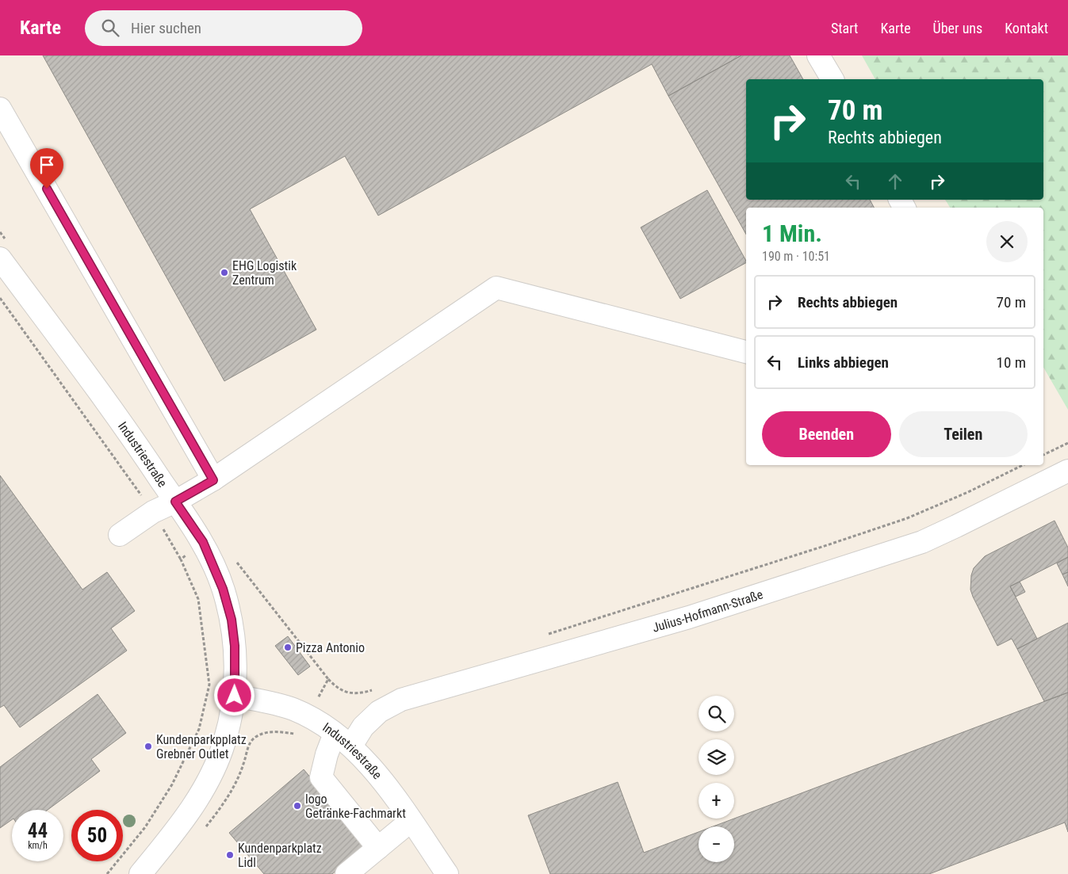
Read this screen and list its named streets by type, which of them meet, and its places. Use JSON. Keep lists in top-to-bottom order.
{
  "streets": {
    "street": ["Industriestraße", "Julius-Hofmann-Straße"]
  },
  "crossings": [
    ["Industriestraße", "Julius-Hofmann-Straße"]
  ],
  "places": [
    "EHG Logistik Zentrum",
    "Pizza Antonio",
    "Kundenparkpplatz Grebner Outlet",
    "logo Getränke-Fachmarkt",
    "Kundenparkplatz Lidl"
  ],
  "page": {
    "header": "Karte",
    "search": "Hier suchen",
    "nav": [
      "Start",
      "Karte",
      "Über uns",
      "Kontakt"
    ],
    "turn": ["70 m", "Rechts abbiegen"],
    "heading": ["1 Min.", "190 m · 10:51"],
    "list": [
      {
        "name": "Rechts abbiegen",
        "value": "70 m"
      },
      {
        "name": "Links abbiegen",
        "value": "10 m"
      }
    ],
    "buttons": ["Beenden", "Teilen"],
    "map_buttons": ["+", "−"],
    "speed": "44 km/h",
    "limit": "50"
  }
}
